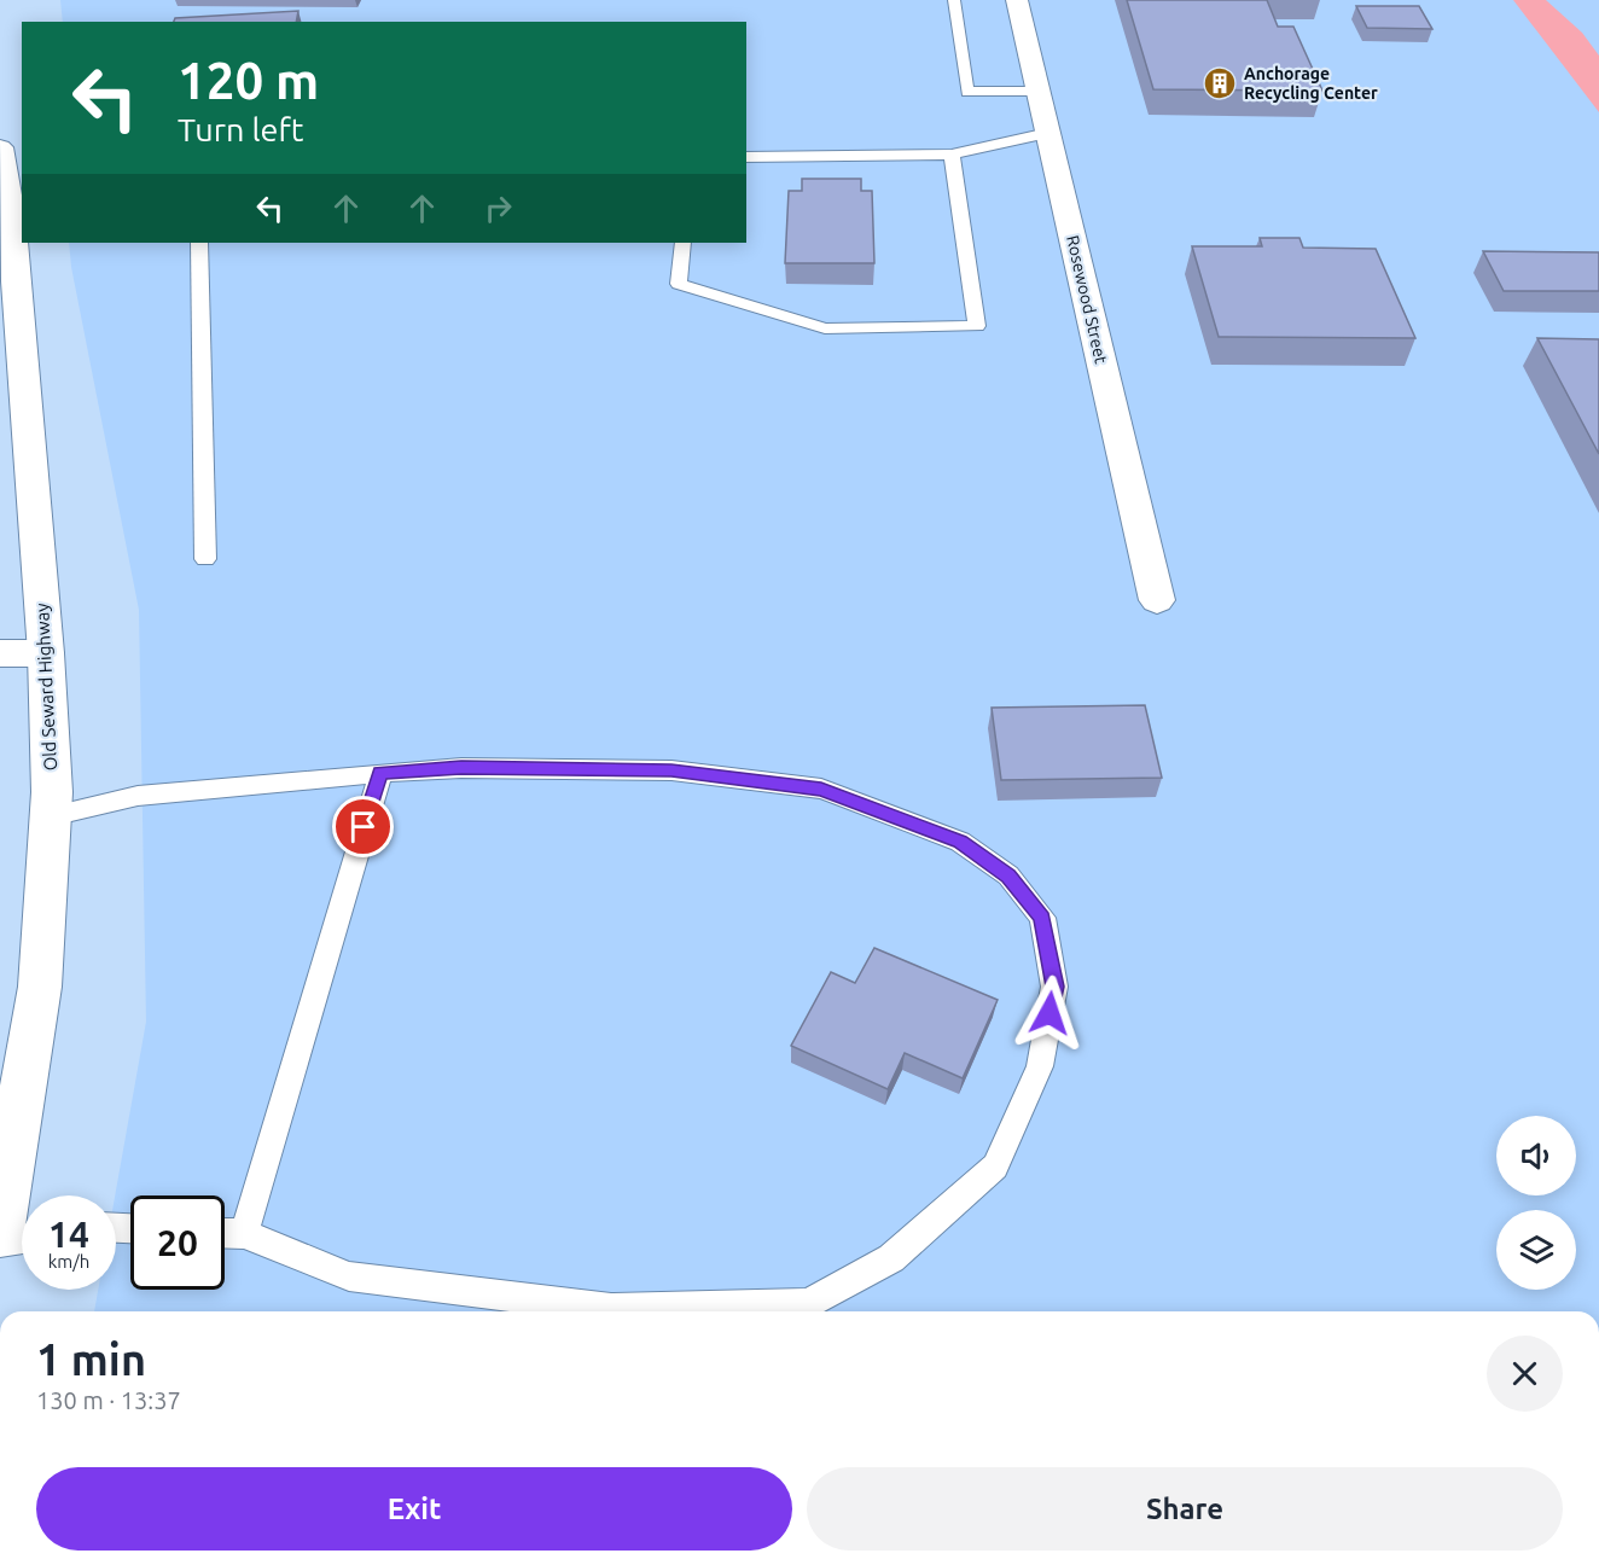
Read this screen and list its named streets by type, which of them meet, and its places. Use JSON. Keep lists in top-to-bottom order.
{
  "streets": {
    "main road": ["Rosewood Street", "Old Seward Highway"]
  },
  "places": {
    "building": ["Anchorage Recycling Center"]
  },
  "page": {
    "turn": ["120 m", "Turn left"],
    "speed": "14 km/h",
    "limit": "20",
    "heading": ["1 min", "130 m · 13:37"],
    "buttons": ["Exit", "Share"]
  }
}
